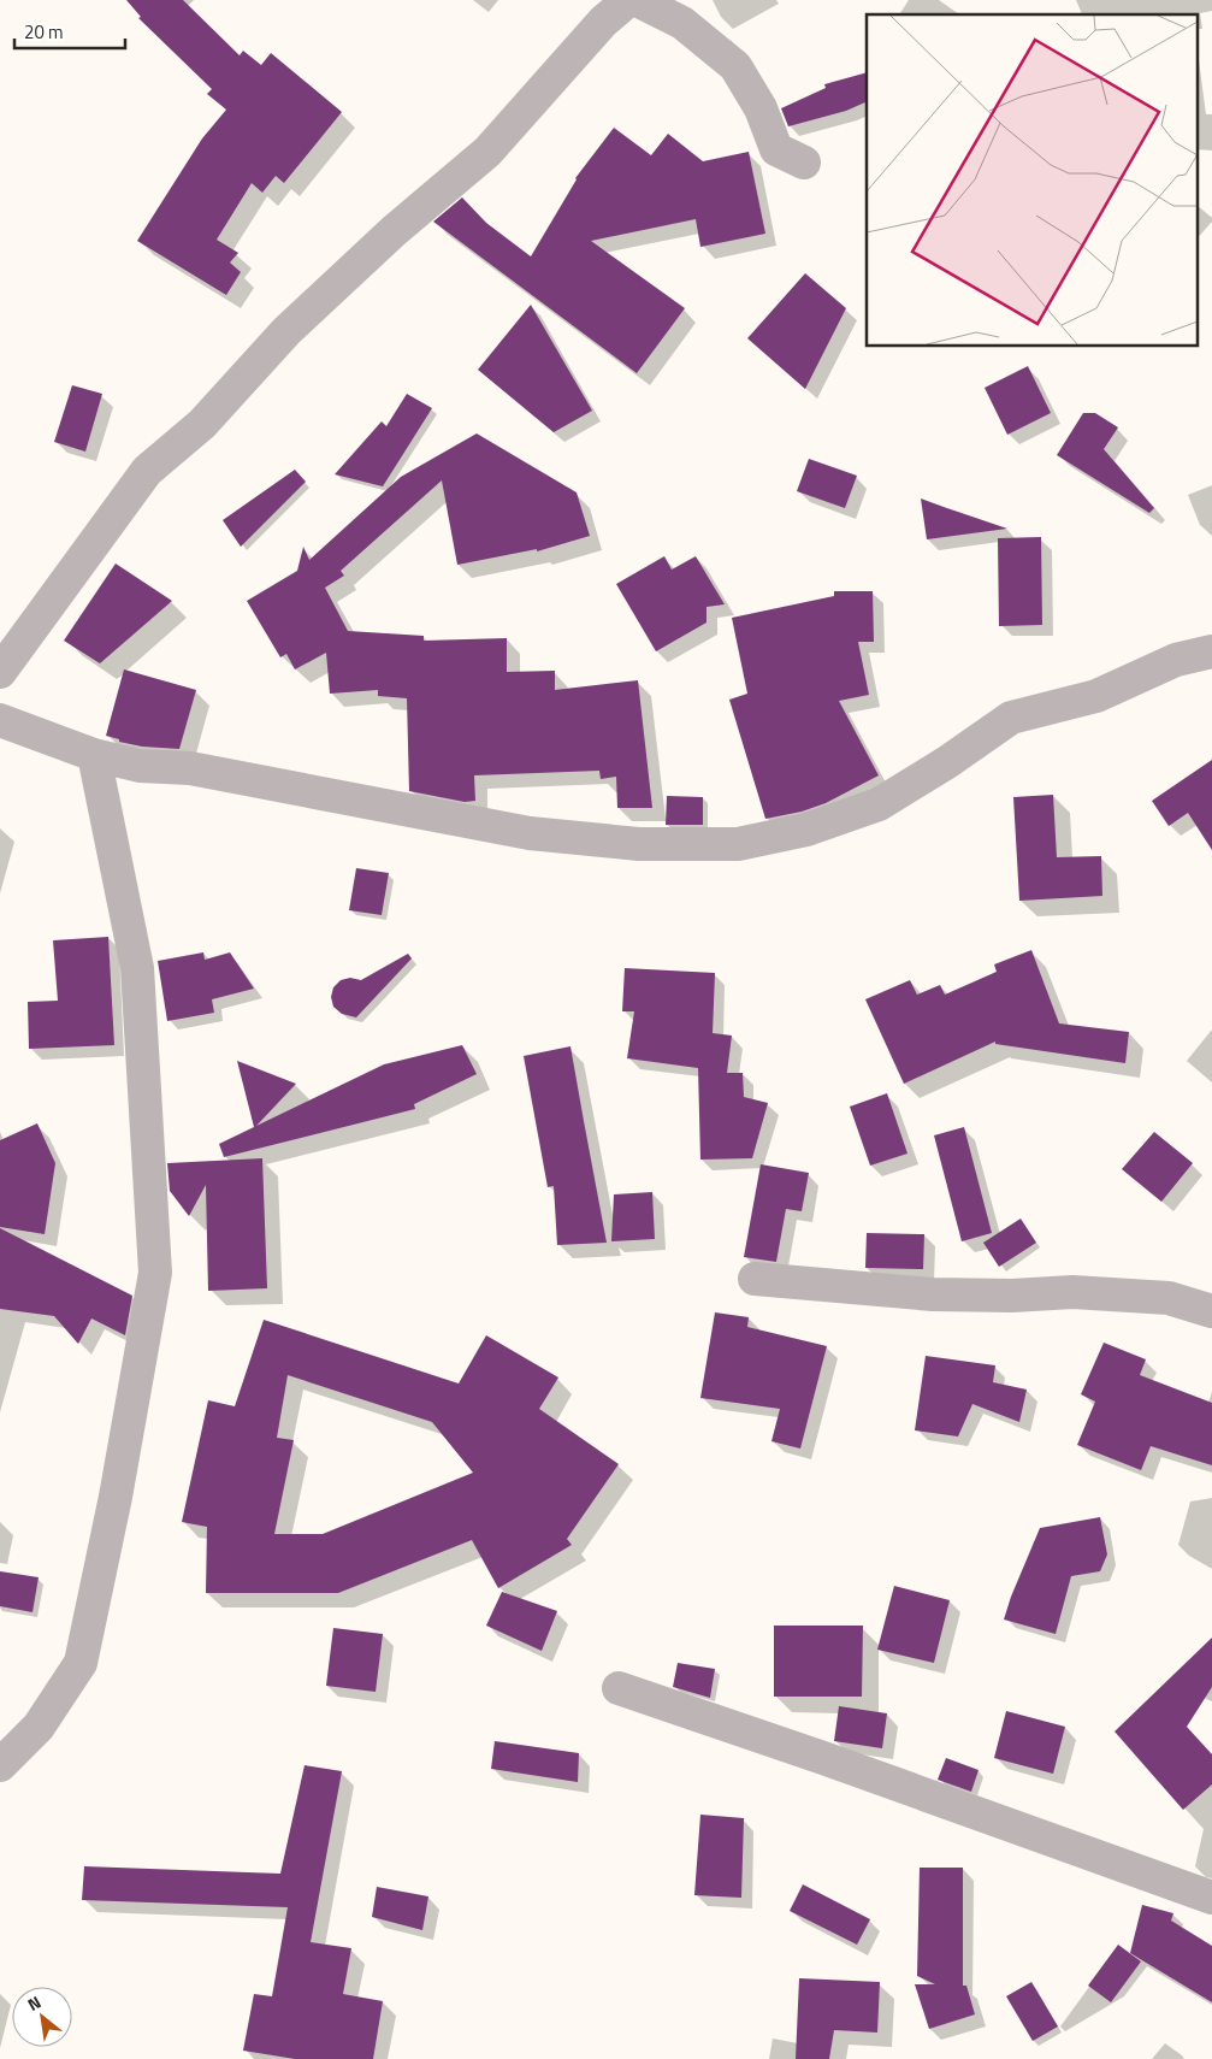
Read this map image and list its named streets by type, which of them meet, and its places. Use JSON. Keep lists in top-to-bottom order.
{
  "scale_bar": "20 m",
  "north": "top left"
}
